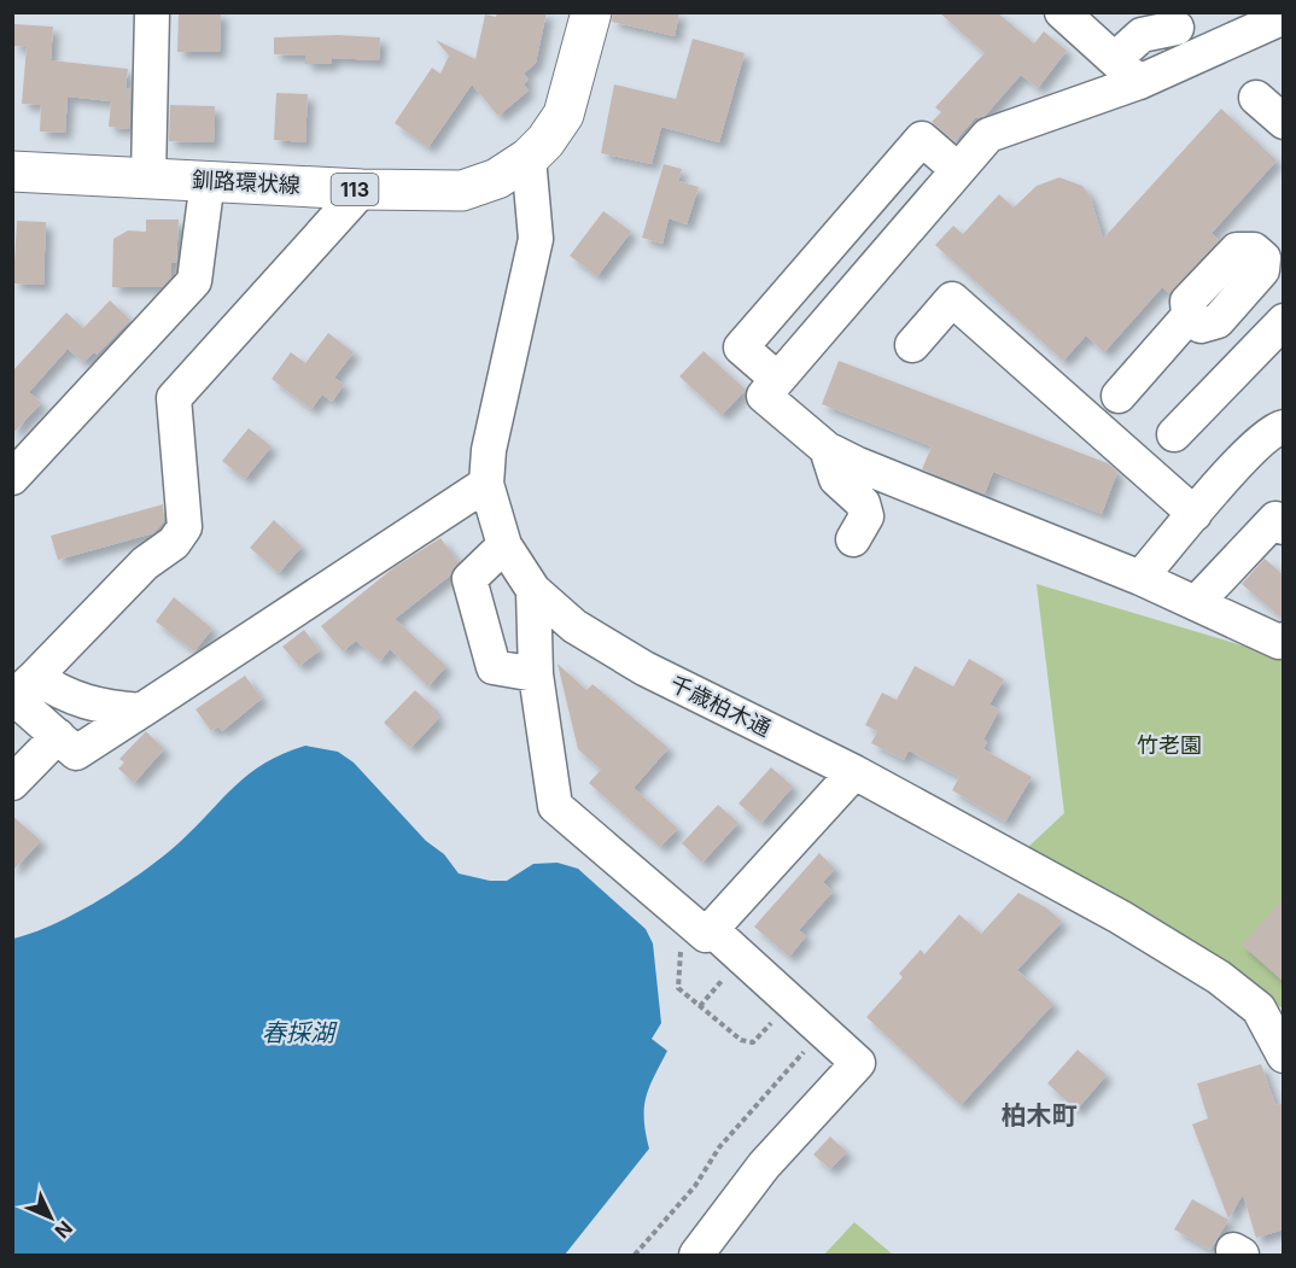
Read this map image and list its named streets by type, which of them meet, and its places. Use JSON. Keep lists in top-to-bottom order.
{
  "streets": {
    "main road": ["釧路環状線", "113"],
    "street": ["千歳柏木通"]
  },
  "crossings": [
    ["釧路環状線", "千歳柏木通"]
  ],
  "districts": ["柏木町"],
  "water": ["春採湖"],
  "parks": ["竹老園"],
  "north": "bottom right"
}
